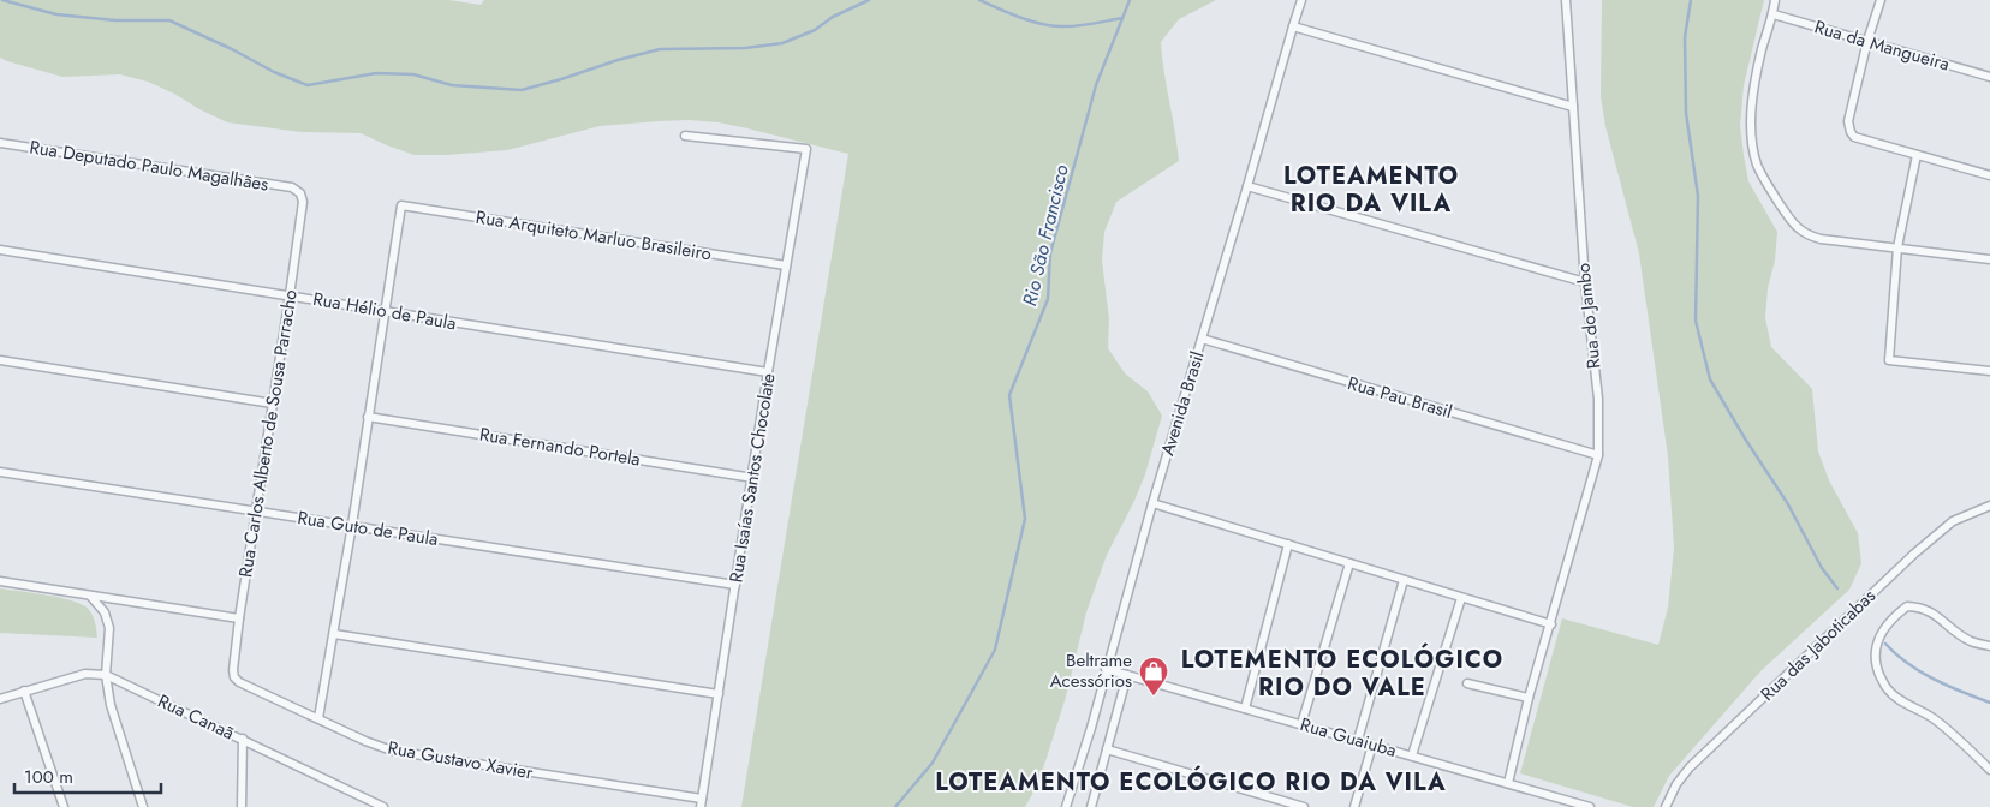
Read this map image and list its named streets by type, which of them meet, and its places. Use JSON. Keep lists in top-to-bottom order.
{
  "streets": {
    "street": [
      "Rua da Mangueira",
      "Rua Deputado Paulo Magalhães",
      "Rua Arquiteto Marluo Brasileiro",
      "Rua Hélio de Paula",
      "Rua do Jambo",
      "Rua Pau Brasil",
      "Avenida Brasil",
      "Rua Carlos Alberto de Sousa Parracho",
      "Rua Fernando Portela",
      "Rua Isaías Santos Chocolate",
      "Rua Guto de Paula",
      "Rua das Jaboticabas",
      "Rua Canaã",
      "Rua Guaiuba",
      "Rua Gustavo Xavier"
    ]
  },
  "crossings": [
    ["Rua Deputado Paulo Magalhães", "Rua Carlos Alberto de Sousa Parracho"],
    ["Rua Arquiteto Marluo Brasileiro", "Rua Hélio de Paula"],
    ["Rua Arquiteto Marluo Brasileiro", "Rua Isaías Santos Chocolate"],
    ["Rua Hélio de Paula", "Rua Carlos Alberto de Sousa Parracho"],
    ["Rua Hélio de Paula", "Rua Isaías Santos Chocolate"],
    ["Rua do Jambo", "Rua Pau Brasil"],
    ["Rua do Jambo", "Rua Guaiuba"],
    ["Rua Pau Brasil", "Avenida Brasil"],
    ["Avenida Brasil", "Rua Guaiuba"],
    ["Rua Carlos Alberto de Sousa Parracho", "Rua Guto de Paula"],
    ["Rua Carlos Alberto de Sousa Parracho", "Rua Gustavo Xavier"],
    ["Rua Fernando Portela", "Rua Isaías Santos Chocolate"],
    ["Rua Isaías Santos Chocolate", "Rua Guto de Paula"],
    ["Rua Isaías Santos Chocolate", "Rua Gustavo Xavier"]
  ],
  "districts": ["LOTEAMENTO RIO DA VILA", "LOTEMENTO ECOLÓGICO RIO DO VALE", "LOTEAMENTO ECOLÓGICO RIO DA VILA"],
  "water": ["Rio São Francisco"],
  "places": {
    "shop": ["Beltrame Acessórios"]
  },
  "scale_bar": "100 m"
}
